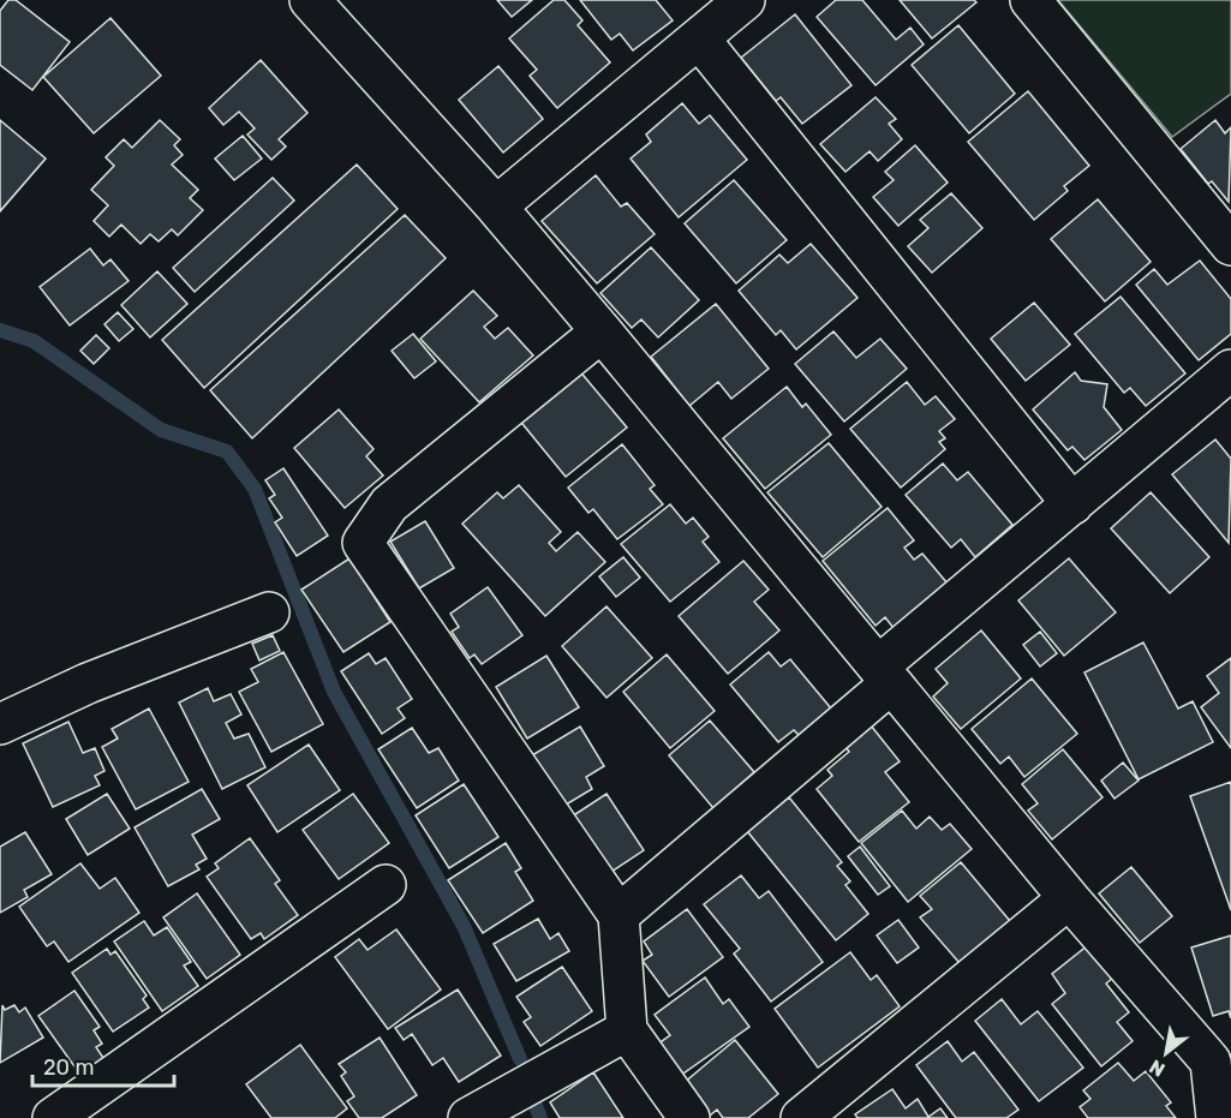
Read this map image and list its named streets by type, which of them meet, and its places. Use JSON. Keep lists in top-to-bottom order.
{
  "scale_bar": "20 m",
  "north": "bottom left"
}
